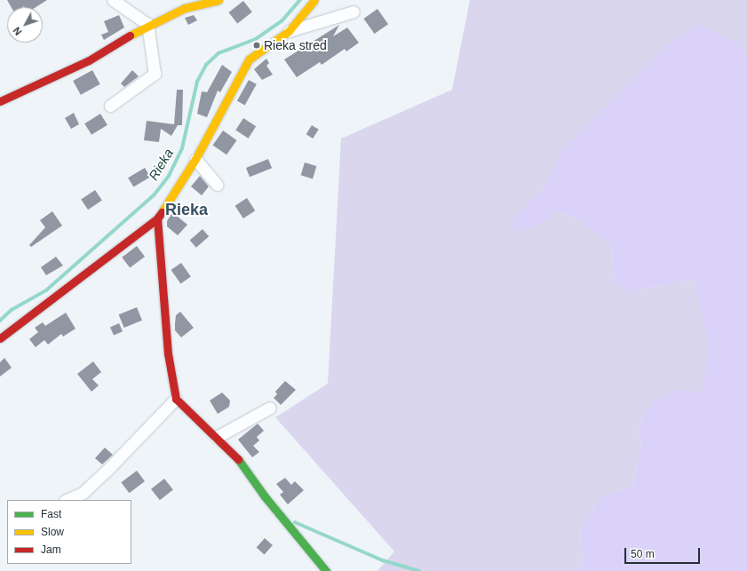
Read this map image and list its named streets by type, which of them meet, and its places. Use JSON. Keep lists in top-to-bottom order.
{
  "districts": ["Rieka"],
  "water": ["Rieka"],
  "places": ["Rieka stred"],
  "legend": ["Fast", "Slow", "Jam"],
  "scale_bar": "50 m",
  "north": "bottom left"
}
